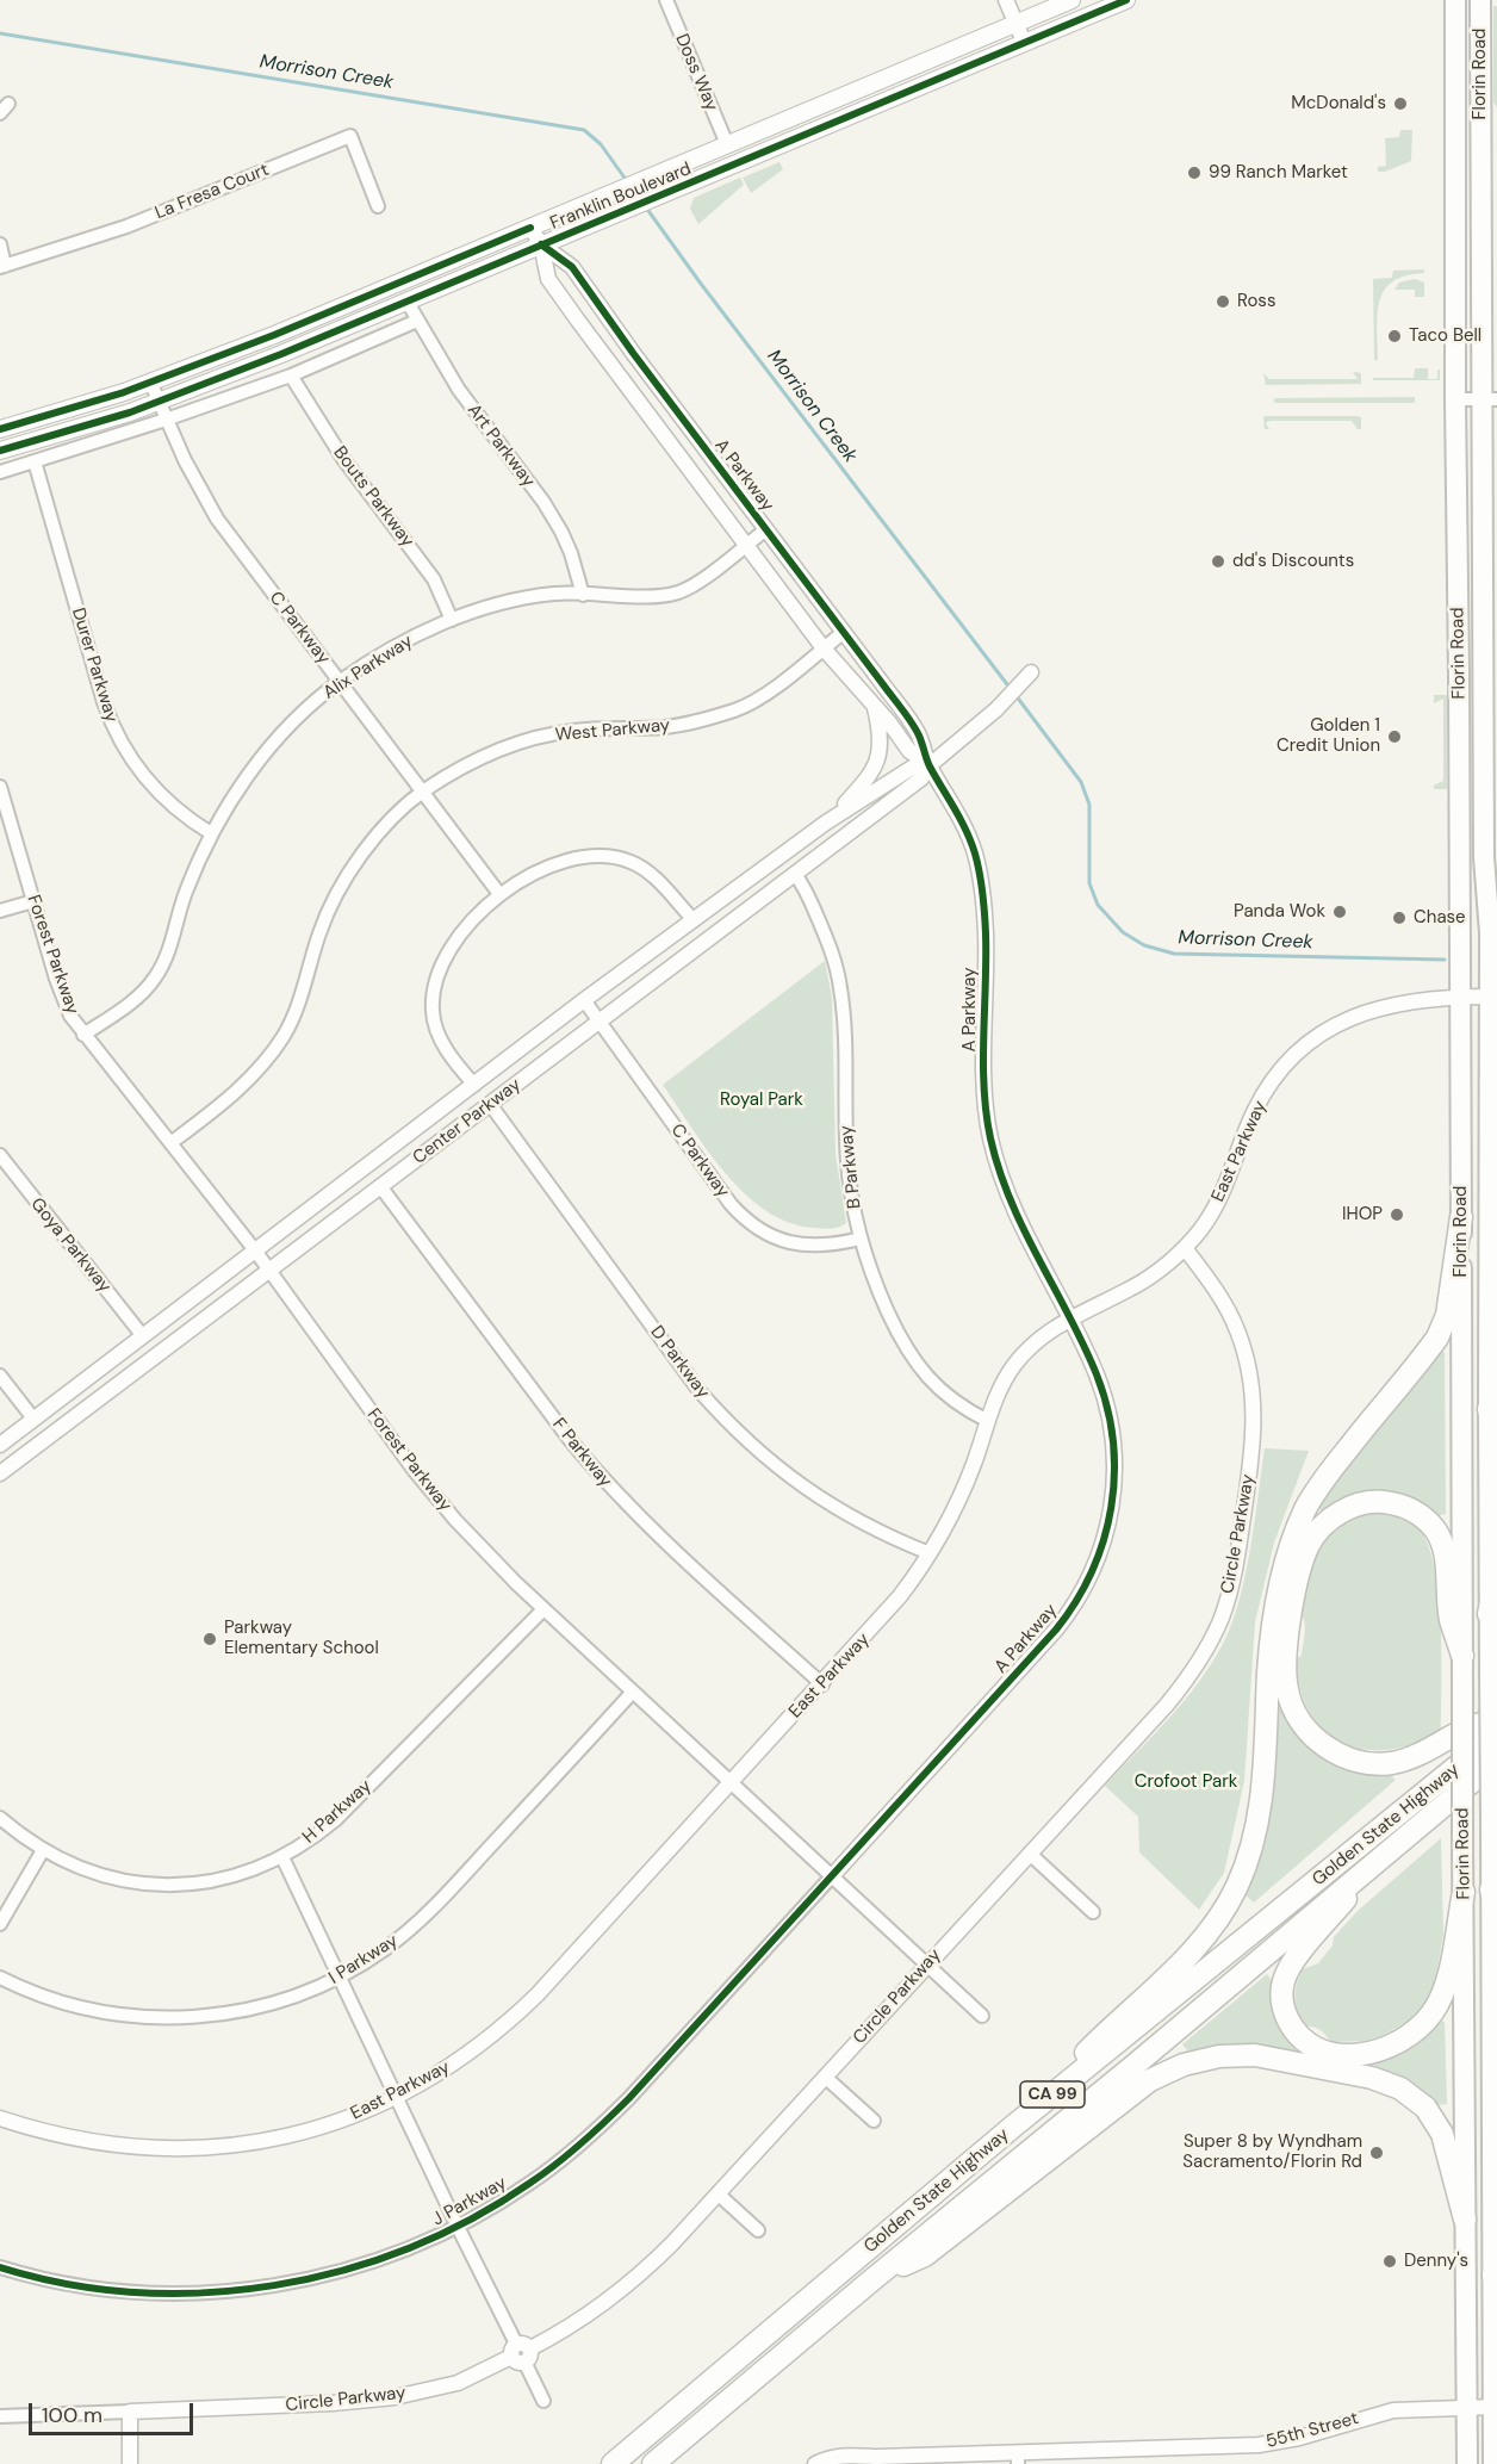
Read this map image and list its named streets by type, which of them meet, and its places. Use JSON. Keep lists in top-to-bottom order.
{
  "streets": {
    "highway": ["Golden State Highway", "CA 99"],
    "main road": ["Florin Road", "Franklin Boulevard"],
    "street": [
      "Doss Way",
      "La Fresa Court",
      "Art Parkway",
      "A Parkway",
      "Bouts Parkway",
      "C Parkway",
      "Durer Parkway",
      "Alix Parkway",
      "West Parkway",
      "Forest Parkway",
      "Center Parkway",
      "East Parkway",
      "B Parkway",
      "Goya Parkway",
      "D Parkway",
      "F Parkway",
      "Circle Parkway",
      "H Parkway",
      "I Parkway",
      "J Parkway",
      "55th Street"
    ]
  },
  "crossings": [
    ["Doss Way", "Franklin Boulevard"],
    ["Florin Road", "East Parkway"],
    ["Florin Road", "55th Street"],
    ["Franklin Boulevard", "Art Parkway"],
    ["Franklin Boulevard", "A Parkway"],
    ["Franklin Boulevard", "C Parkway"],
    ["Art Parkway", "Alix Parkway"],
    ["A Parkway", "Alix Parkway"],
    ["A Parkway", "West Parkway"],
    ["A Parkway", "Forest Parkway"],
    ["A Parkway", "Center Parkway"],
    ["A Parkway", "East Parkway"],
    ["A Parkway", "J Parkway"],
    ["Bouts Parkway", "Alix Parkway"],
    ["C Parkway", "Alix Parkway"],
    ["C Parkway", "West Parkway"],
    ["C Parkway", "Center Parkway"],
    ["C Parkway", "B Parkway"],
    ["Durer Parkway", "Alix Parkway"],
    ["Alix Parkway", "Forest Parkway"],
    ["West Parkway", "Forest Parkway"],
    ["Forest Parkway", "Center Parkway"],
    ["Forest Parkway", "East Parkway"],
    ["Forest Parkway", "Circle Parkway"],
    ["Forest Parkway", "H Parkway"],
    ["Forest Parkway", "I Parkway"],
    ["Forest Parkway", "J Parkway"],
    ["Center Parkway", "B Parkway"],
    ["Center Parkway", "Goya Parkway"],
    ["Center Parkway", "D Parkway"],
    ["Center Parkway", "F Parkway"],
    ["East Parkway", "B Parkway"],
    ["East Parkway", "D Parkway"],
    ["East Parkway", "F Parkway"],
    ["East Parkway", "Circle Parkway"]
  ],
  "water": ["Morrison Creek"],
  "parks": ["Royal Park", "Crofoot Park"],
  "places": [
    "McDonald's",
    "99 Ranch Market",
    "Ross",
    "Taco Bell",
    "dd's Discounts",
    "Golden 1 Credit Union",
    "Panda Wok",
    "Chase",
    "IHOP",
    "Parkway Elementary School",
    "Super 8 by Wyndham Sacramento/Florin Rd",
    "Denny's"
  ],
  "scale_bar": "100 m"
}
